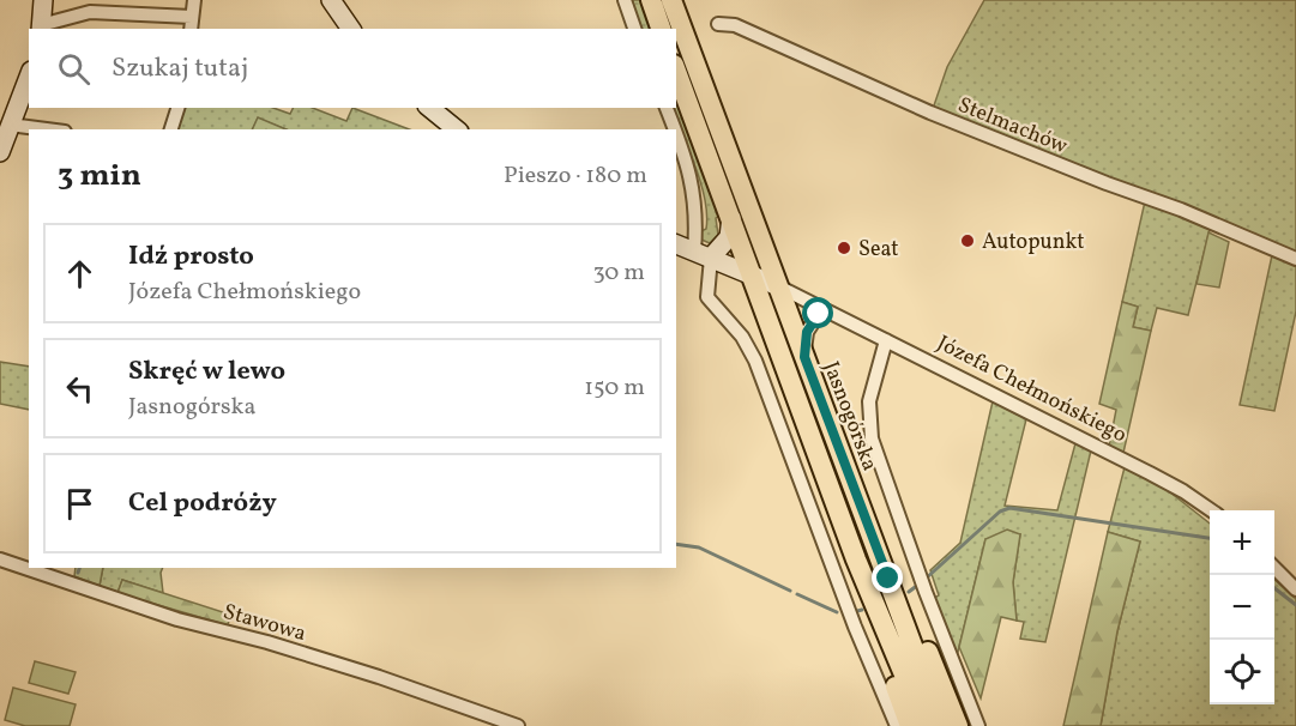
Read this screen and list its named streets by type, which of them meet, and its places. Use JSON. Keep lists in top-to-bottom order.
{
  "streets": {
    "main road": ["Jasnogórska"],
    "street": ["Stelmachów", "Józefa Chełmońskiego", "Stawowa"]
  },
  "crossings": [
    ["Józefa Chełmońskiego", "Jasnogórska"]
  ],
  "places": ["Autopunkt", "Seat"],
  "page": {
    "search": "Szukaj tutaj",
    "heading": ["3 min", "Pieszo · 180 m"],
    "list": [
      ["Idź prosto", "Józefa Chełmońskiego", "30 m"],
      ["Skręć w lewo", "Jasnogórska", "150 m"],
      "Cel podróży"
    ],
    "map_buttons": ["+", "−"]
  }
}
